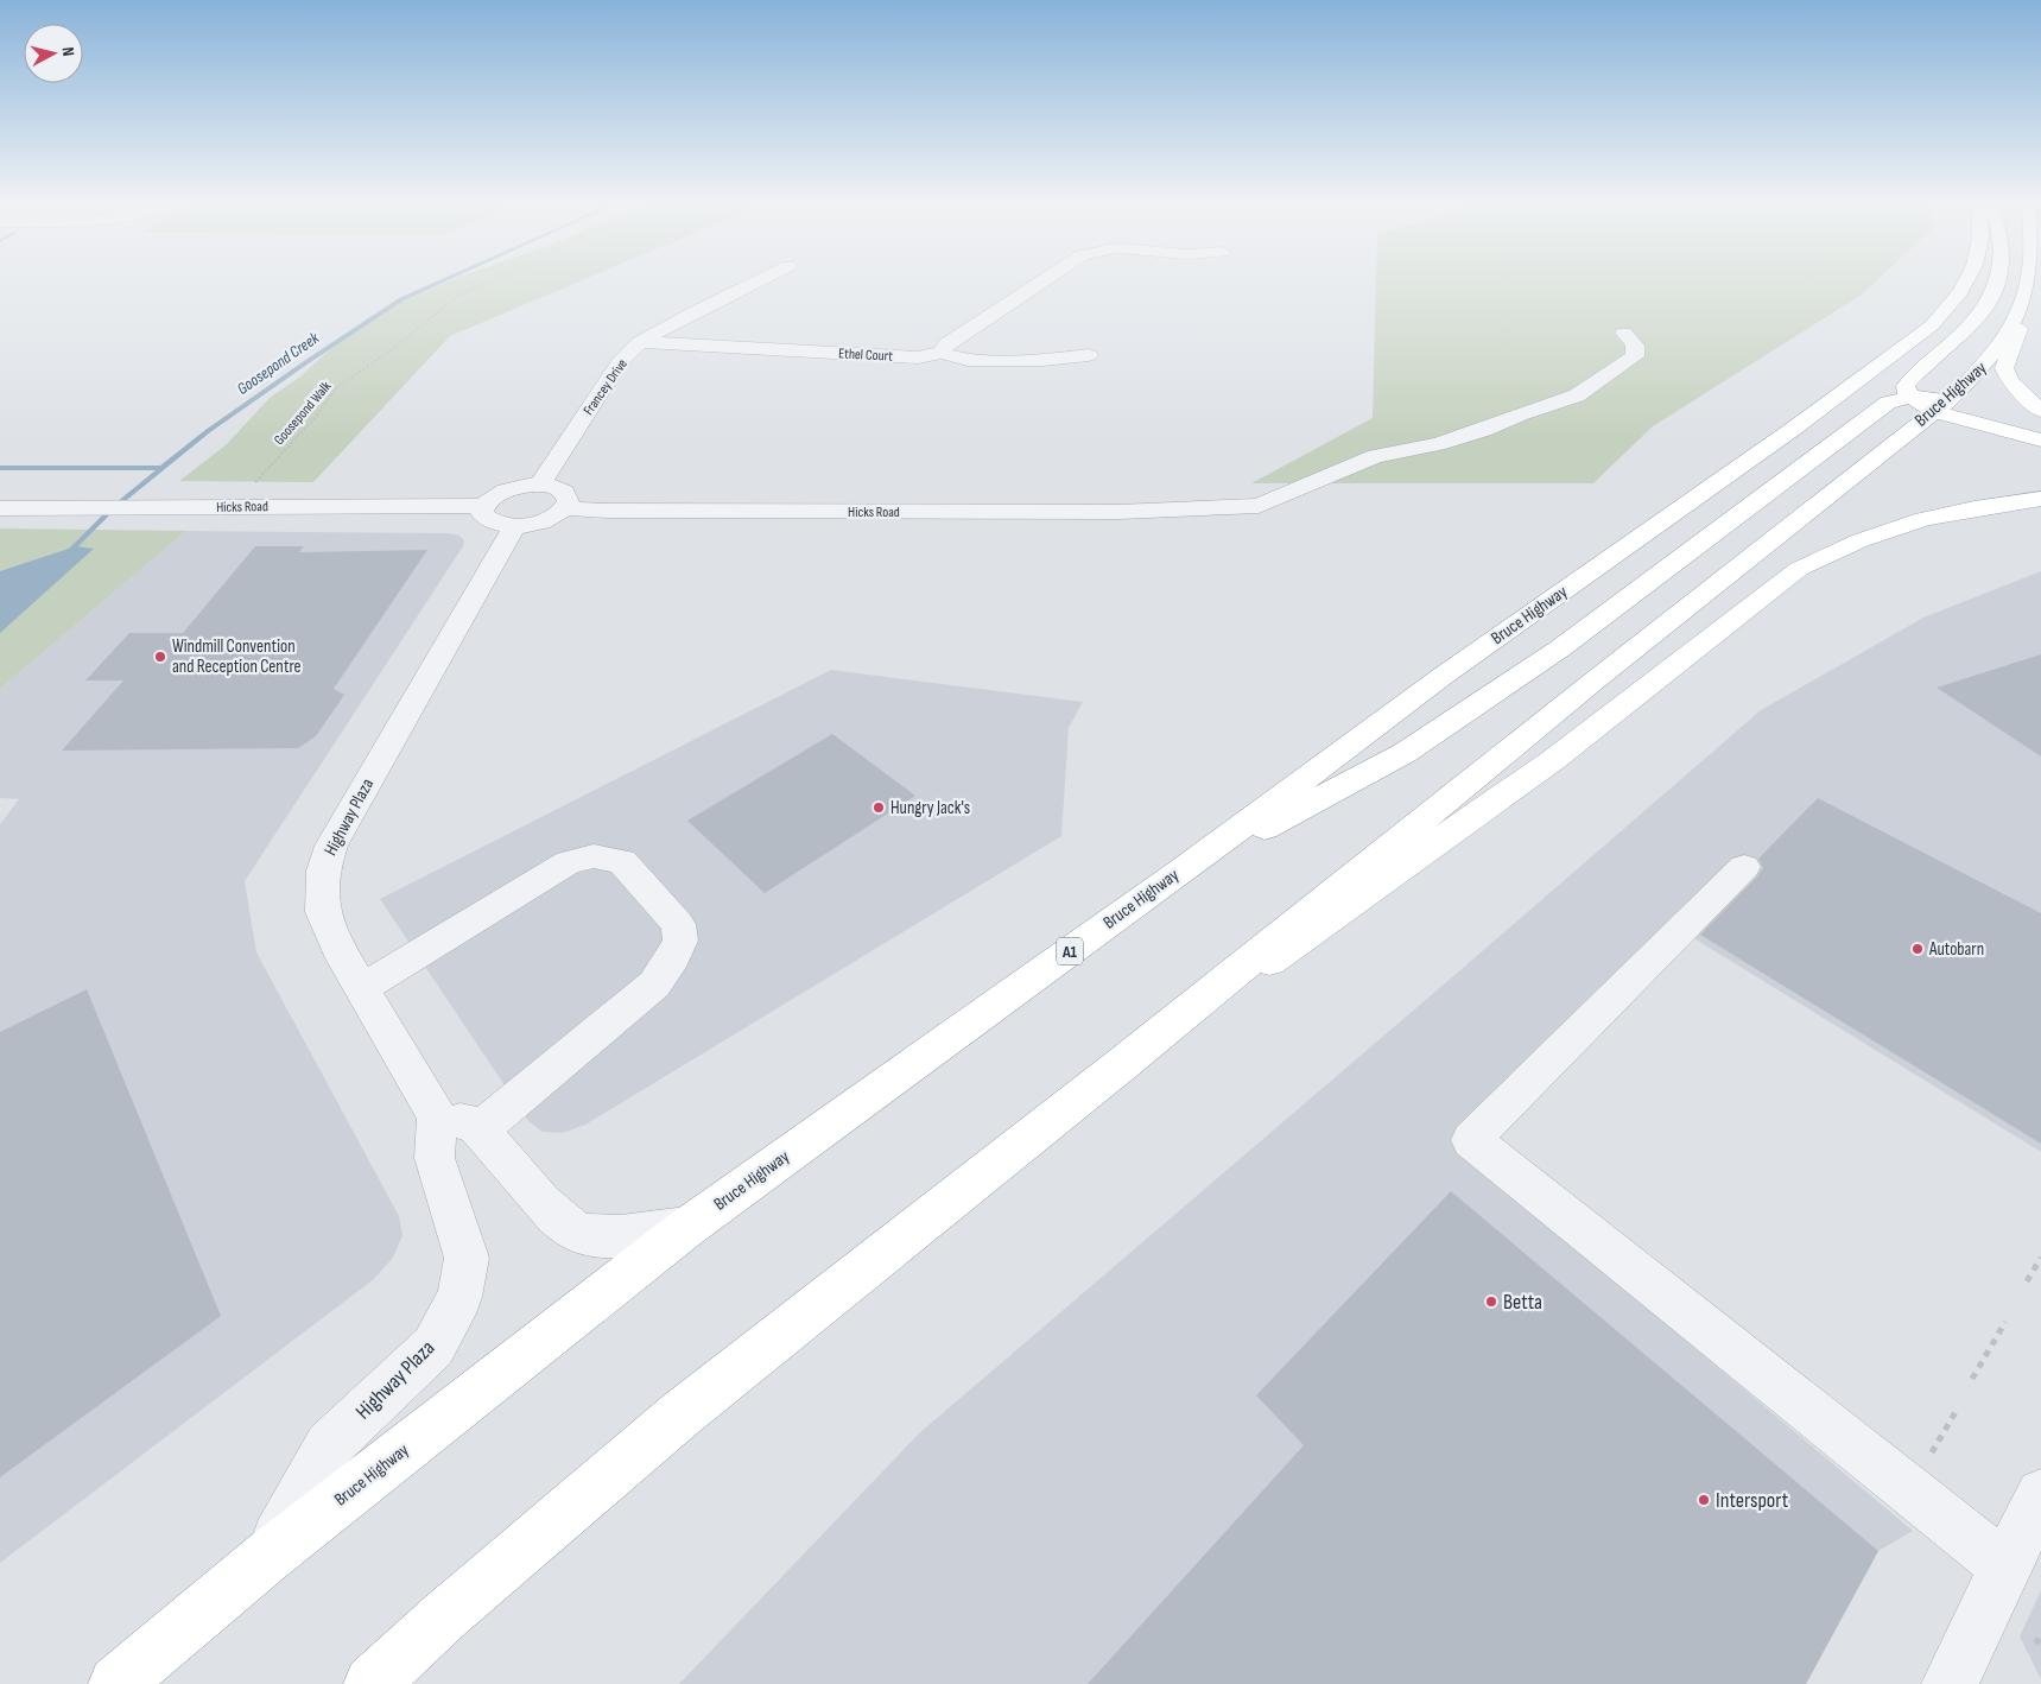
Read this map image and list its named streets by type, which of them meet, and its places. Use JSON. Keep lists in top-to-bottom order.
{
  "streets": {
    "main road": ["Bruce Highway", "A1"],
    "street": [
      "Ethel Court",
      "Francey Drive",
      "Hicks Road",
      "Highway Plaza"
    ],
    "path": ["Goosepond Walk"]
  },
  "crossings": [
    ["Ethel Court", "Francey Drive"],
    ["Bruce Highway", "Highway Plaza"]
  ],
  "water": ["Goosepond Creek"],
  "places": [
    "Windmill Convention and Reception Centre",
    "Hungry Jack's",
    "Autobarn",
    "Betta",
    "Intersport"
  ],
  "north": "right"
}
